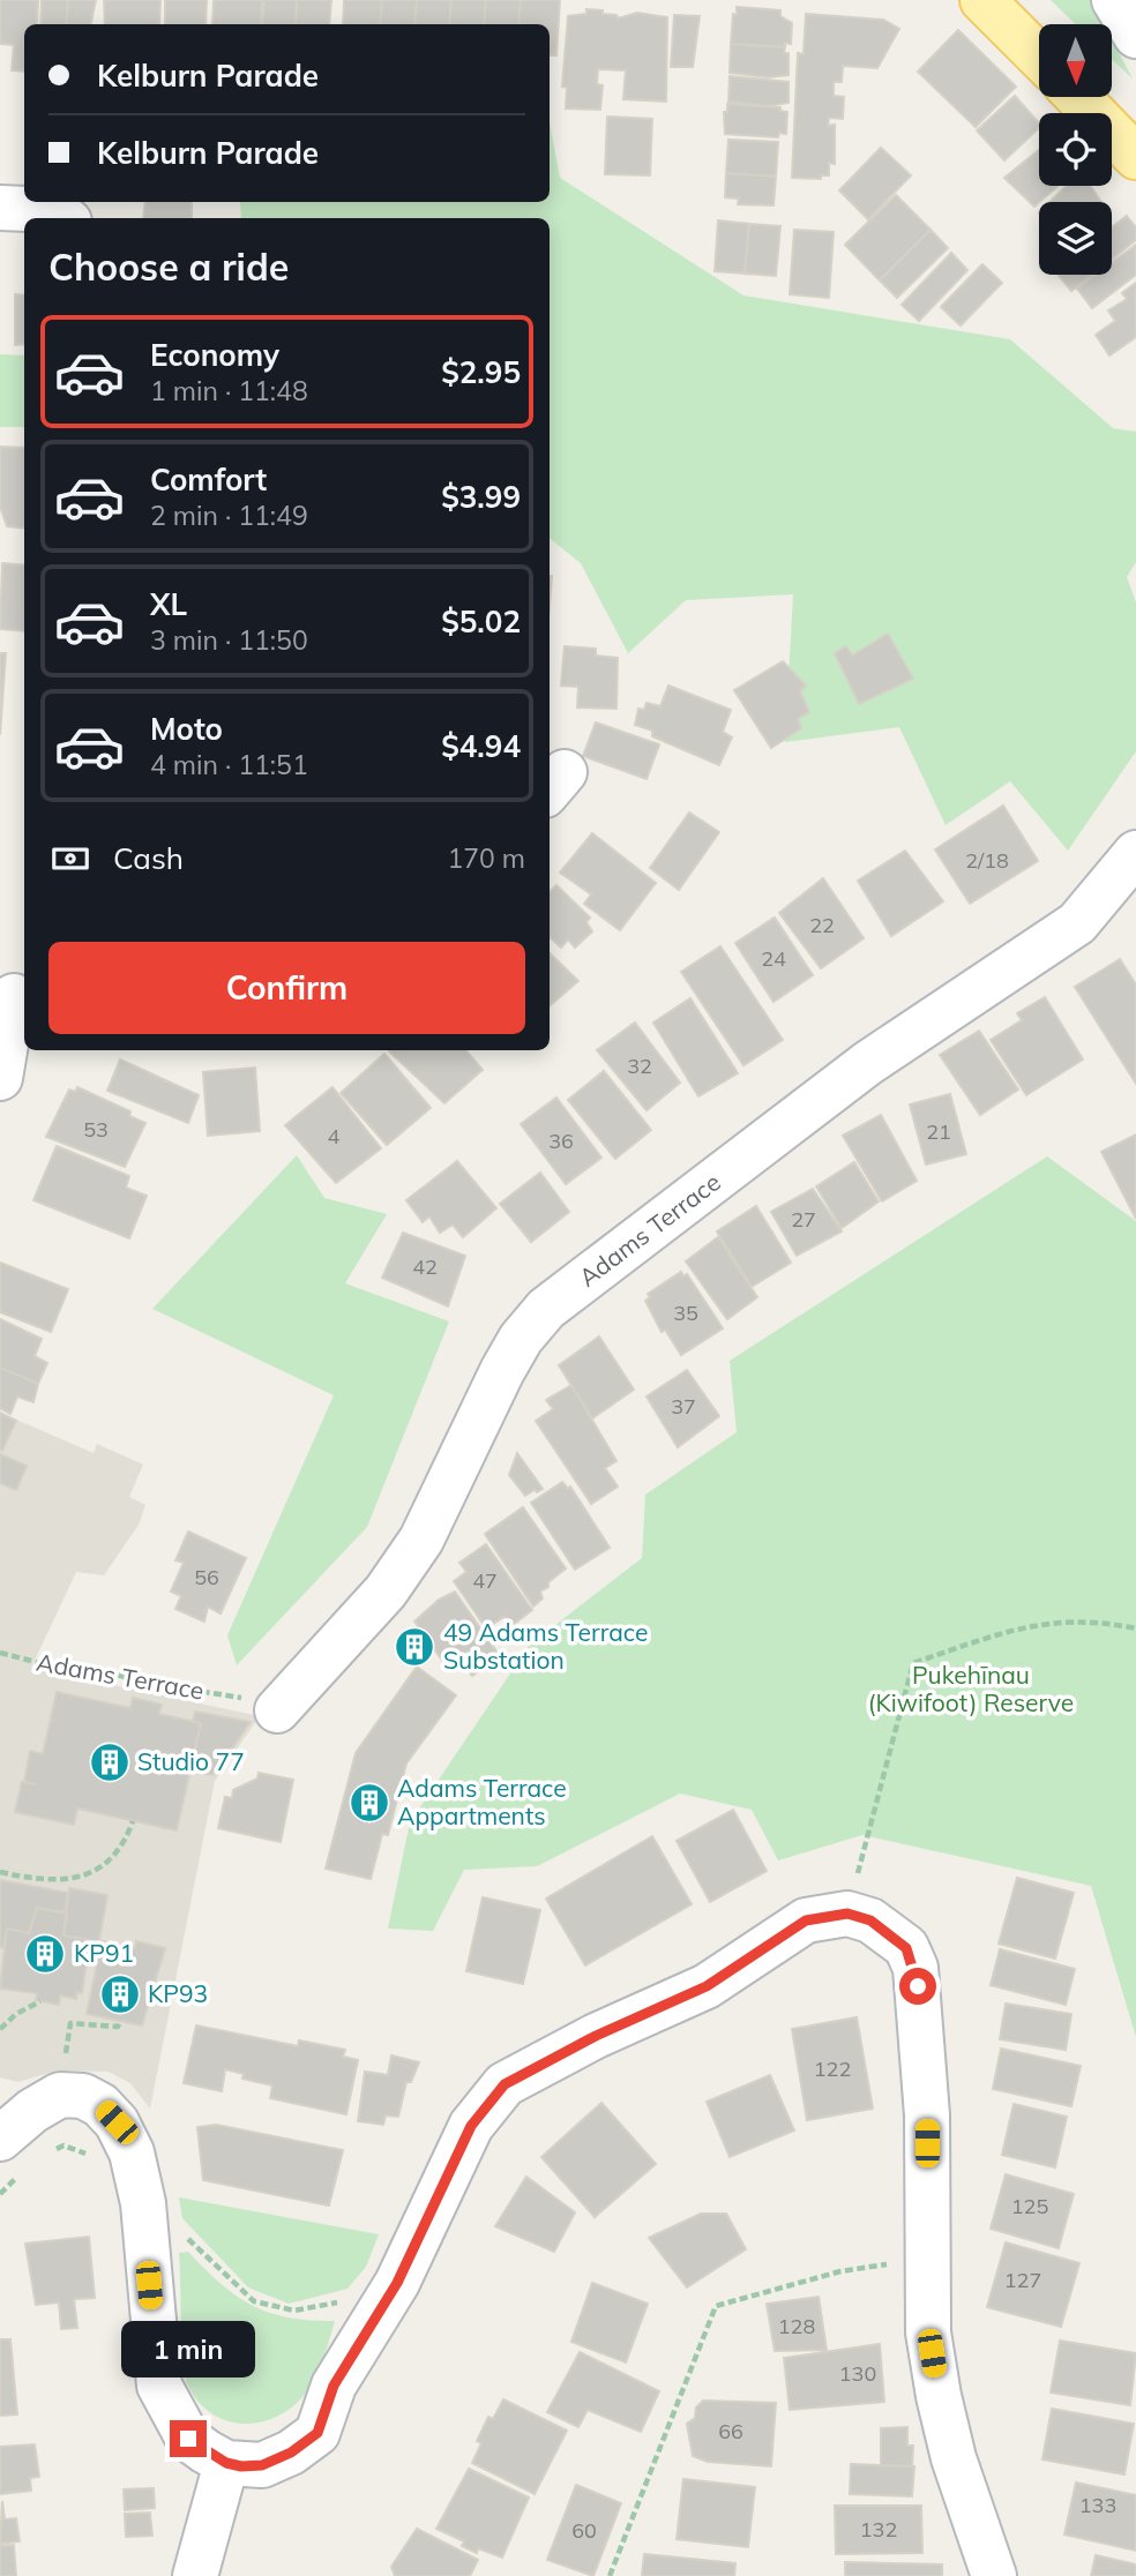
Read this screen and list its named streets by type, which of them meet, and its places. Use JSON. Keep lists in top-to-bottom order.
{
  "streets": {
    "street": ["Adams Terrace"]
  },
  "parks": ["Pukehīnau (Kiwifoot) Reserve"],
  "places": {
    "building": [
      "49 Adams Terrace Substation",
      "Studio 77",
      "Adams Terrace Appartments",
      "KP91",
      "KP93"
    ]
  },
  "house_numbers": [
    "2/18",
    "22",
    "24",
    "32",
    "53",
    "21",
    "4",
    "36",
    "27",
    "42",
    "35",
    "37",
    "56",
    "47",
    "122",
    "125",
    "127",
    "128",
    "130",
    "66",
    "133",
    "132",
    "60"
  ],
  "north": "bottom",
  "page": {
    "banner": ["Kelburn Parade", "Kelburn Parade"],
    "heading": "Choose a ride",
    "list": [
      {
        "name": "Economy",
        "note": "1 min · 11:48",
        "value": "$2.95"
      },
      {
        "name": "Comfort",
        "note": "2 min · 11:49",
        "value": "$3.99"
      },
      {
        "name": "XL",
        "note": "3 min · 11:50",
        "value": "$5.02"
      },
      {
        "name": "Moto",
        "note": "4 min · 11:51",
        "value": "$4.94"
      }
    ],
    "pay": ["Cash", "170 m"],
    "buttons": "Confirm",
    "bubble": "1 min"
  }
}
